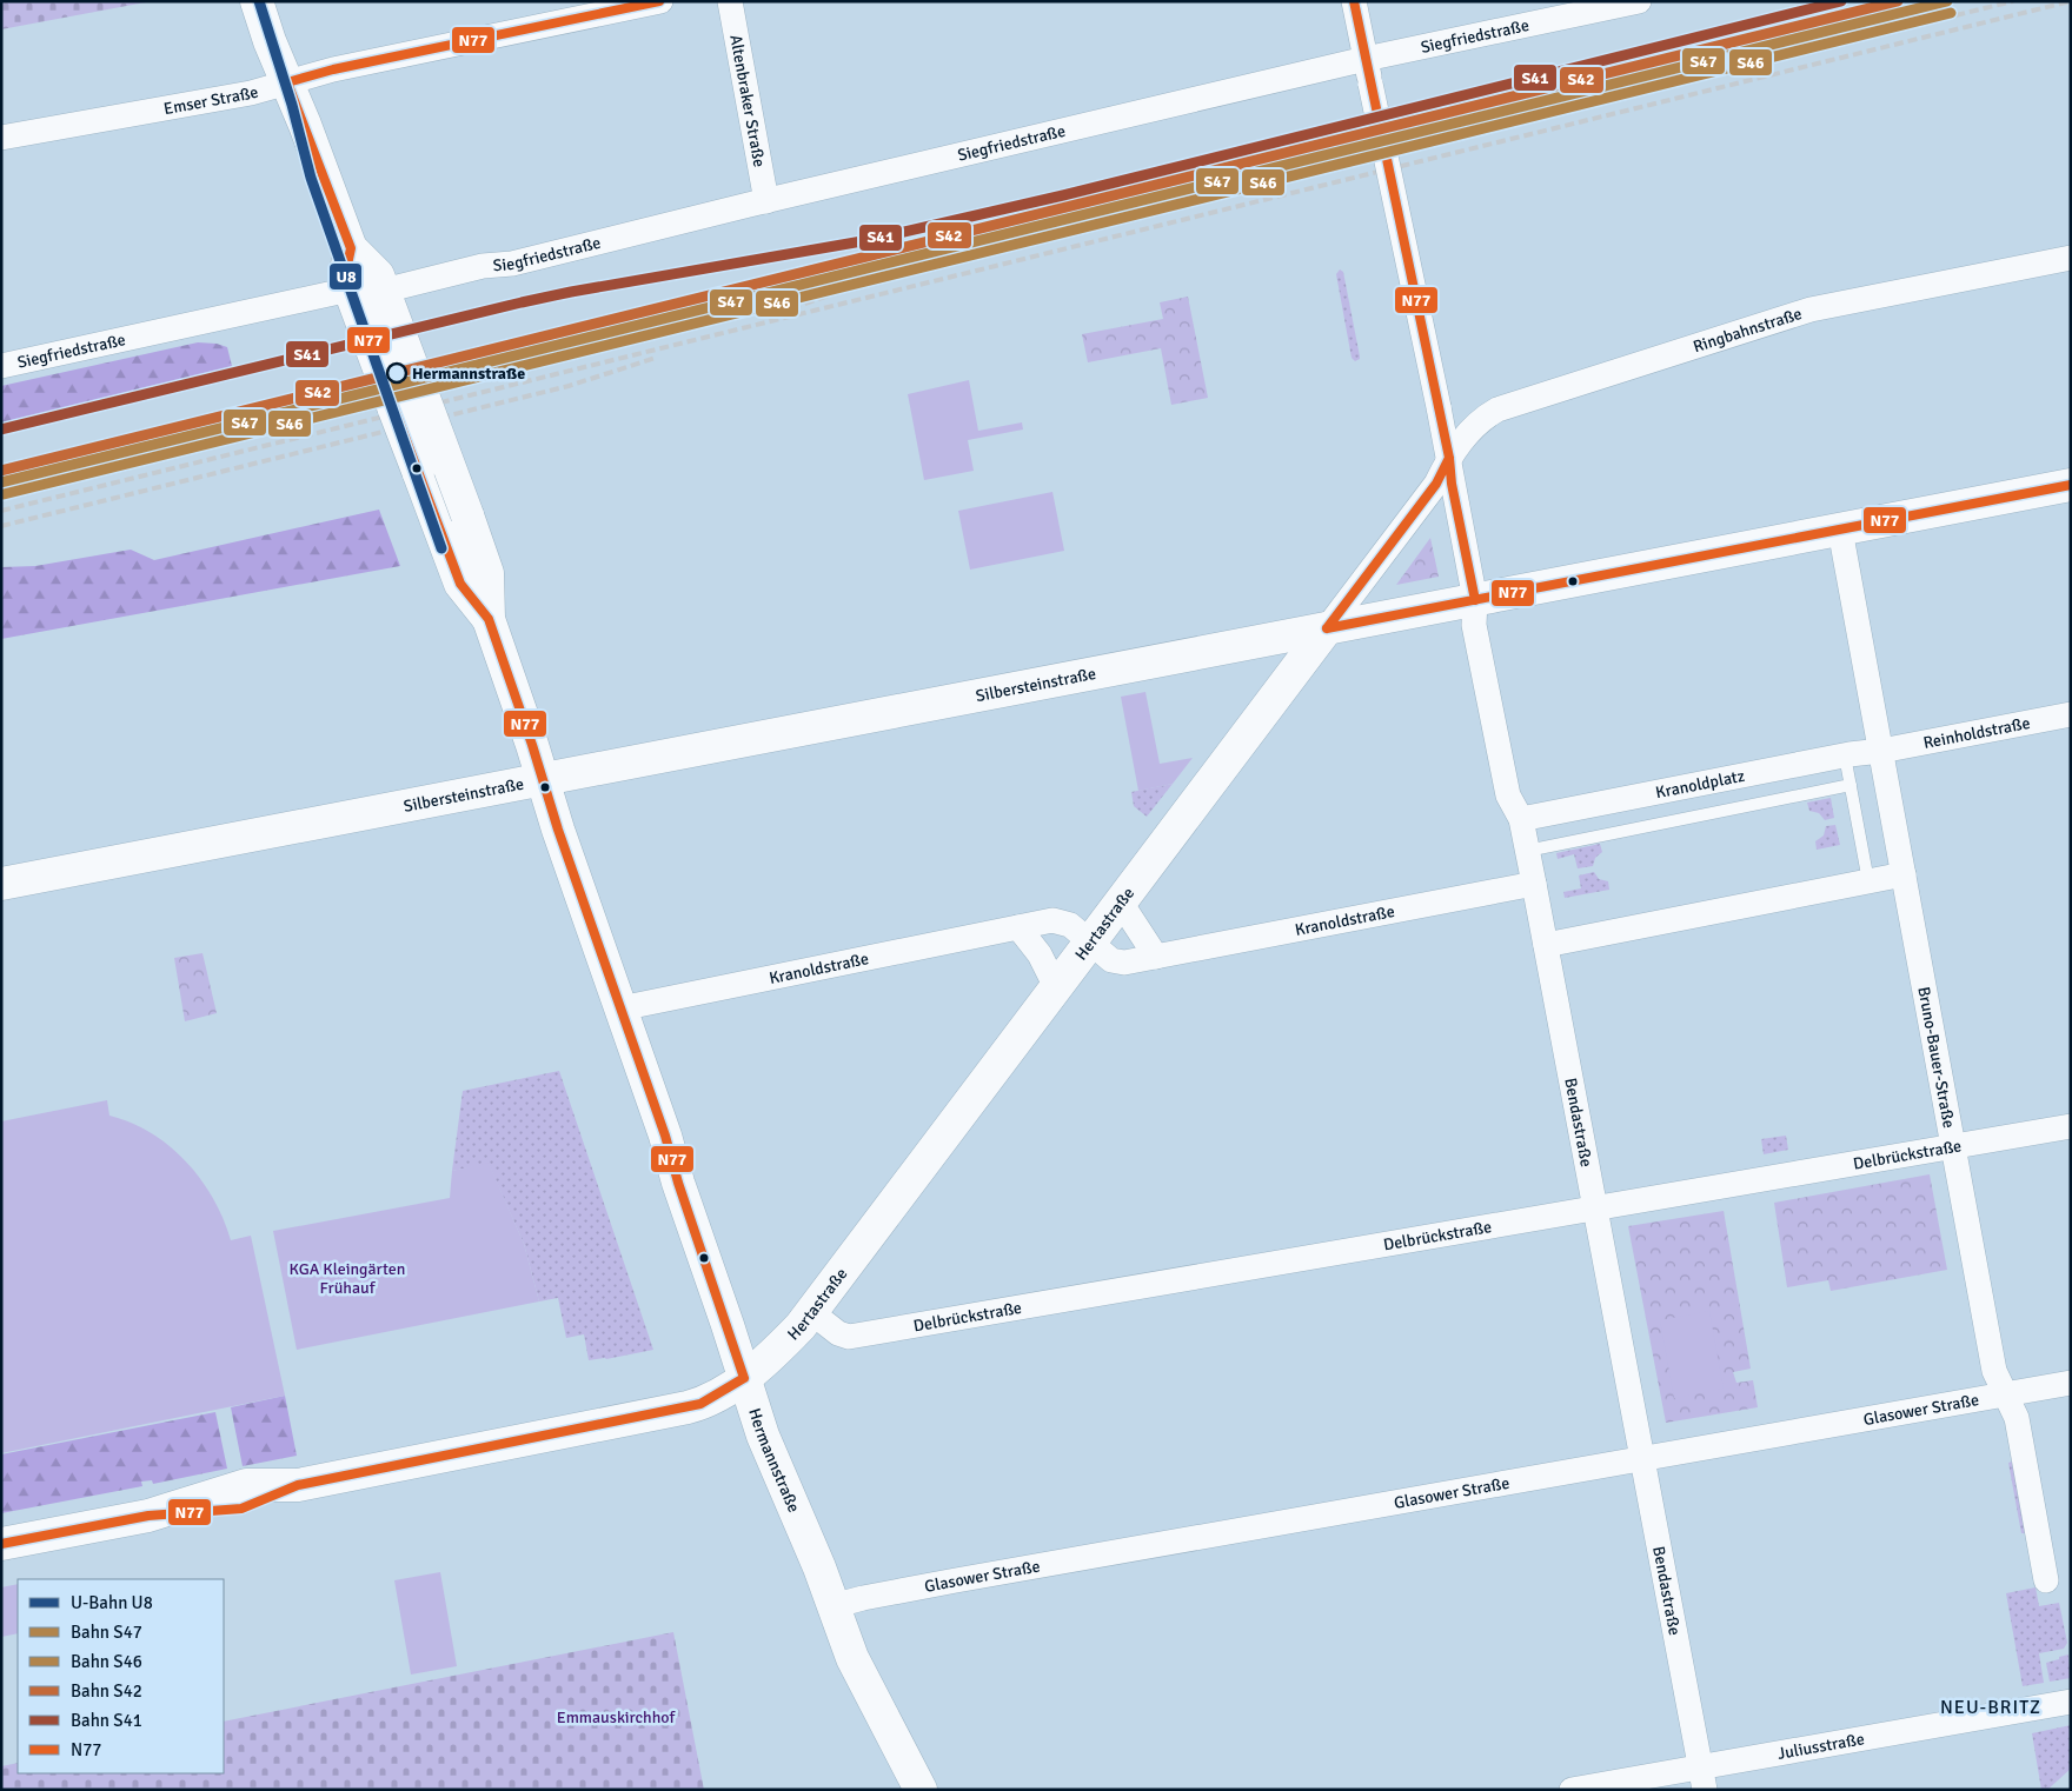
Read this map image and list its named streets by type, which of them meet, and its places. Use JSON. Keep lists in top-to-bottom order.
{
  "streets": {
    "street": [
      "Siegfriedstraße",
      "Emser Straße",
      "Altenbraker Straße",
      "Ringbahnstraße",
      "Silbersteinstraße",
      "Reinholdstraße",
      "Kranoldplatz",
      "Kranoldstraße",
      "Hertastraße",
      "Bruno-Bauer-Straße",
      "Bendastraße",
      "Delbrückstraße",
      "Glasower Straße",
      "Hermannstraße",
      "Juliusstraße"
    ]
  },
  "crossings": [
    ["Siegfriedstraße", "Altenbraker Straße"],
    ["Siegfriedstraße", "Bendastraße"],
    ["Siegfriedstraße", "Hermannstraße"],
    ["Emser Straße", "Hermannstraße"],
    ["Ringbahnstraße", "Hertastraße"],
    ["Ringbahnstraße", "Bendastraße"],
    ["Silbersteinstraße", "Hertastraße"],
    ["Silbersteinstraße", "Bruno-Bauer-Straße"],
    ["Silbersteinstraße", "Bendastraße"],
    ["Silbersteinstraße", "Hermannstraße"],
    ["Reinholdstraße", "Kranoldplatz"],
    ["Reinholdstraße", "Bruno-Bauer-Straße"],
    ["Kranoldplatz", "Bruno-Bauer-Straße"],
    ["Kranoldplatz", "Bendastraße"],
    ["Kranoldstraße", "Hertastraße"],
    ["Kranoldstraße", "Bendastraße"],
    ["Kranoldstraße", "Hermannstraße"],
    ["Hertastraße", "Bendastraße"],
    ["Hertastraße", "Delbrückstraße"],
    ["Hertastraße", "Hermannstraße"],
    ["Bruno-Bauer-Straße", "Delbrückstraße"],
    ["Bruno-Bauer-Straße", "Glasower Straße"],
    ["Bendastraße", "Delbrückstraße"],
    ["Bendastraße", "Glasower Straße"],
    ["Bendastraße", "Juliusstraße"],
    ["Glasower Straße", "Hermannstraße"]
  ],
  "districts": ["NEU-BRITZ"],
  "parks": ["KGA Kleingärten Frühauf", "Emmauskirchhof"],
  "places": ["Hermannstraße"],
  "lines": [
    "metro line U8",
    "rail line S47",
    "rail line S42",
    "rail line S41",
    "transit line N77",
    "rail line S46"
  ],
  "legend": [
    "U-Bahn U8",
    "Bahn S47",
    "Bahn S46",
    "Bahn S42",
    "Bahn S41",
    "N77"
  ]
}
